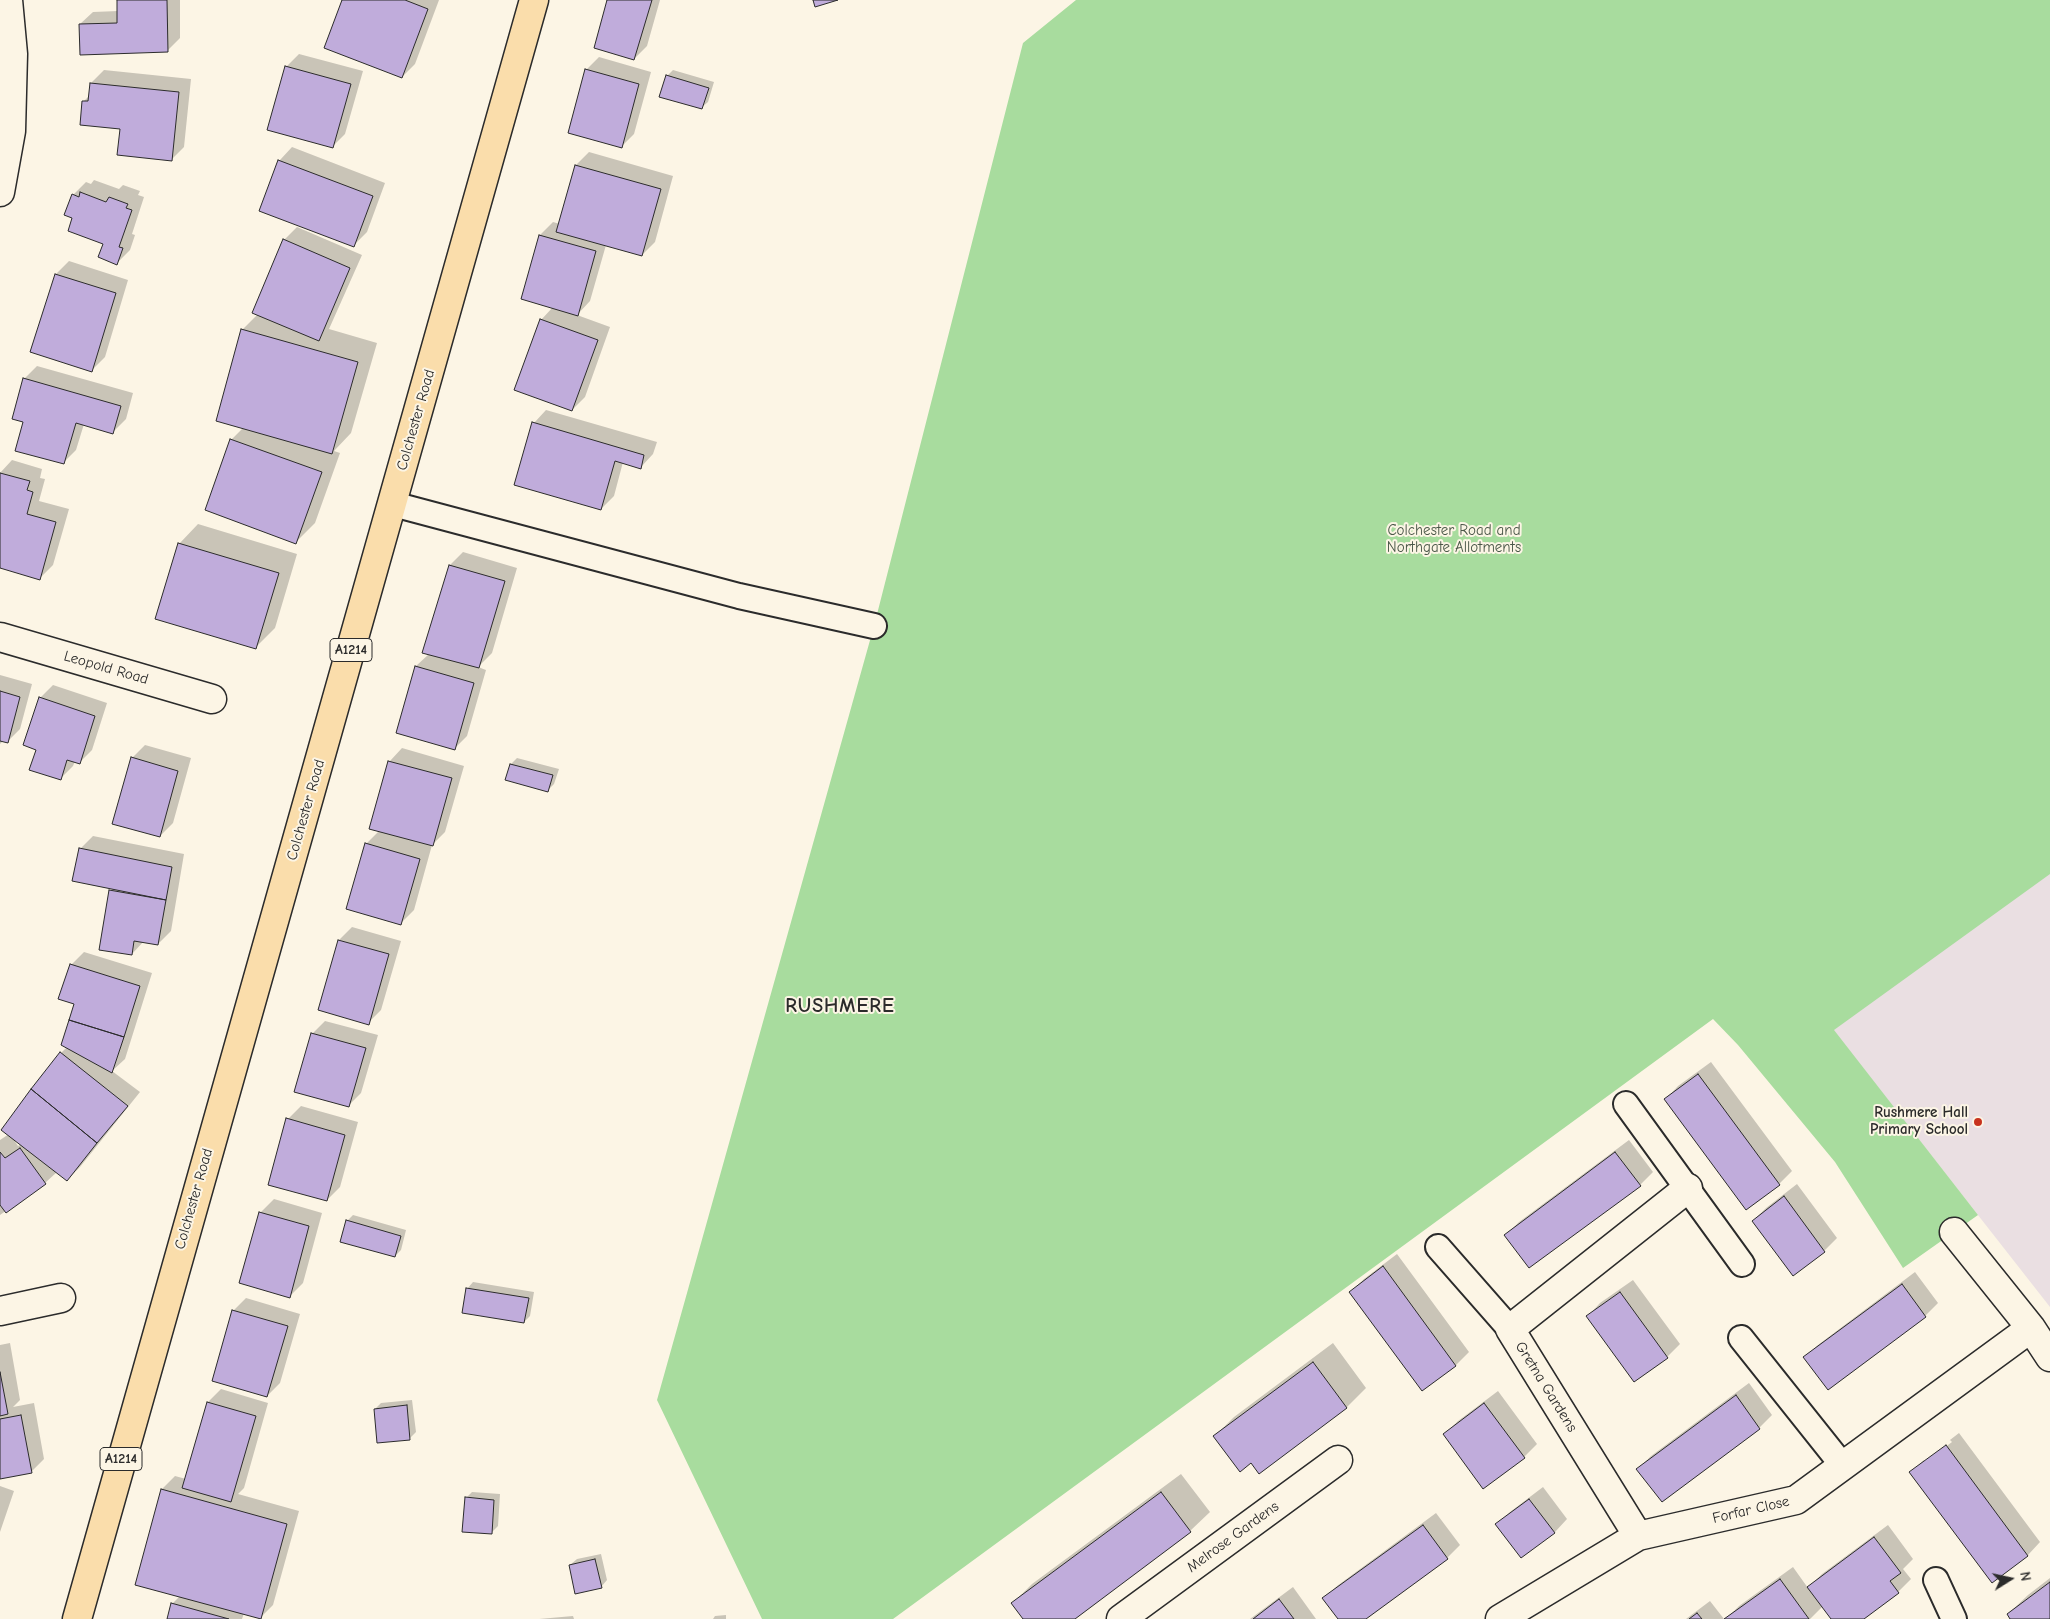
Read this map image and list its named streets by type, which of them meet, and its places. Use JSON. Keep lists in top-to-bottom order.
{
  "streets": {
    "main road": ["Colchester Road", "A1214"],
    "street": [
      "Leopold Road",
      "Gretna Gardens",
      "Forfar Close",
      "Melrose Gardens"
    ]
  },
  "crossings": [
    ["Gretna Gardens", "Forfar Close"]
  ],
  "districts": ["RUSHMERE"],
  "parks": ["Colchester Road and Northgate Allotments"],
  "places": ["Rushmere Hall Primary School"],
  "north": "right"
}
